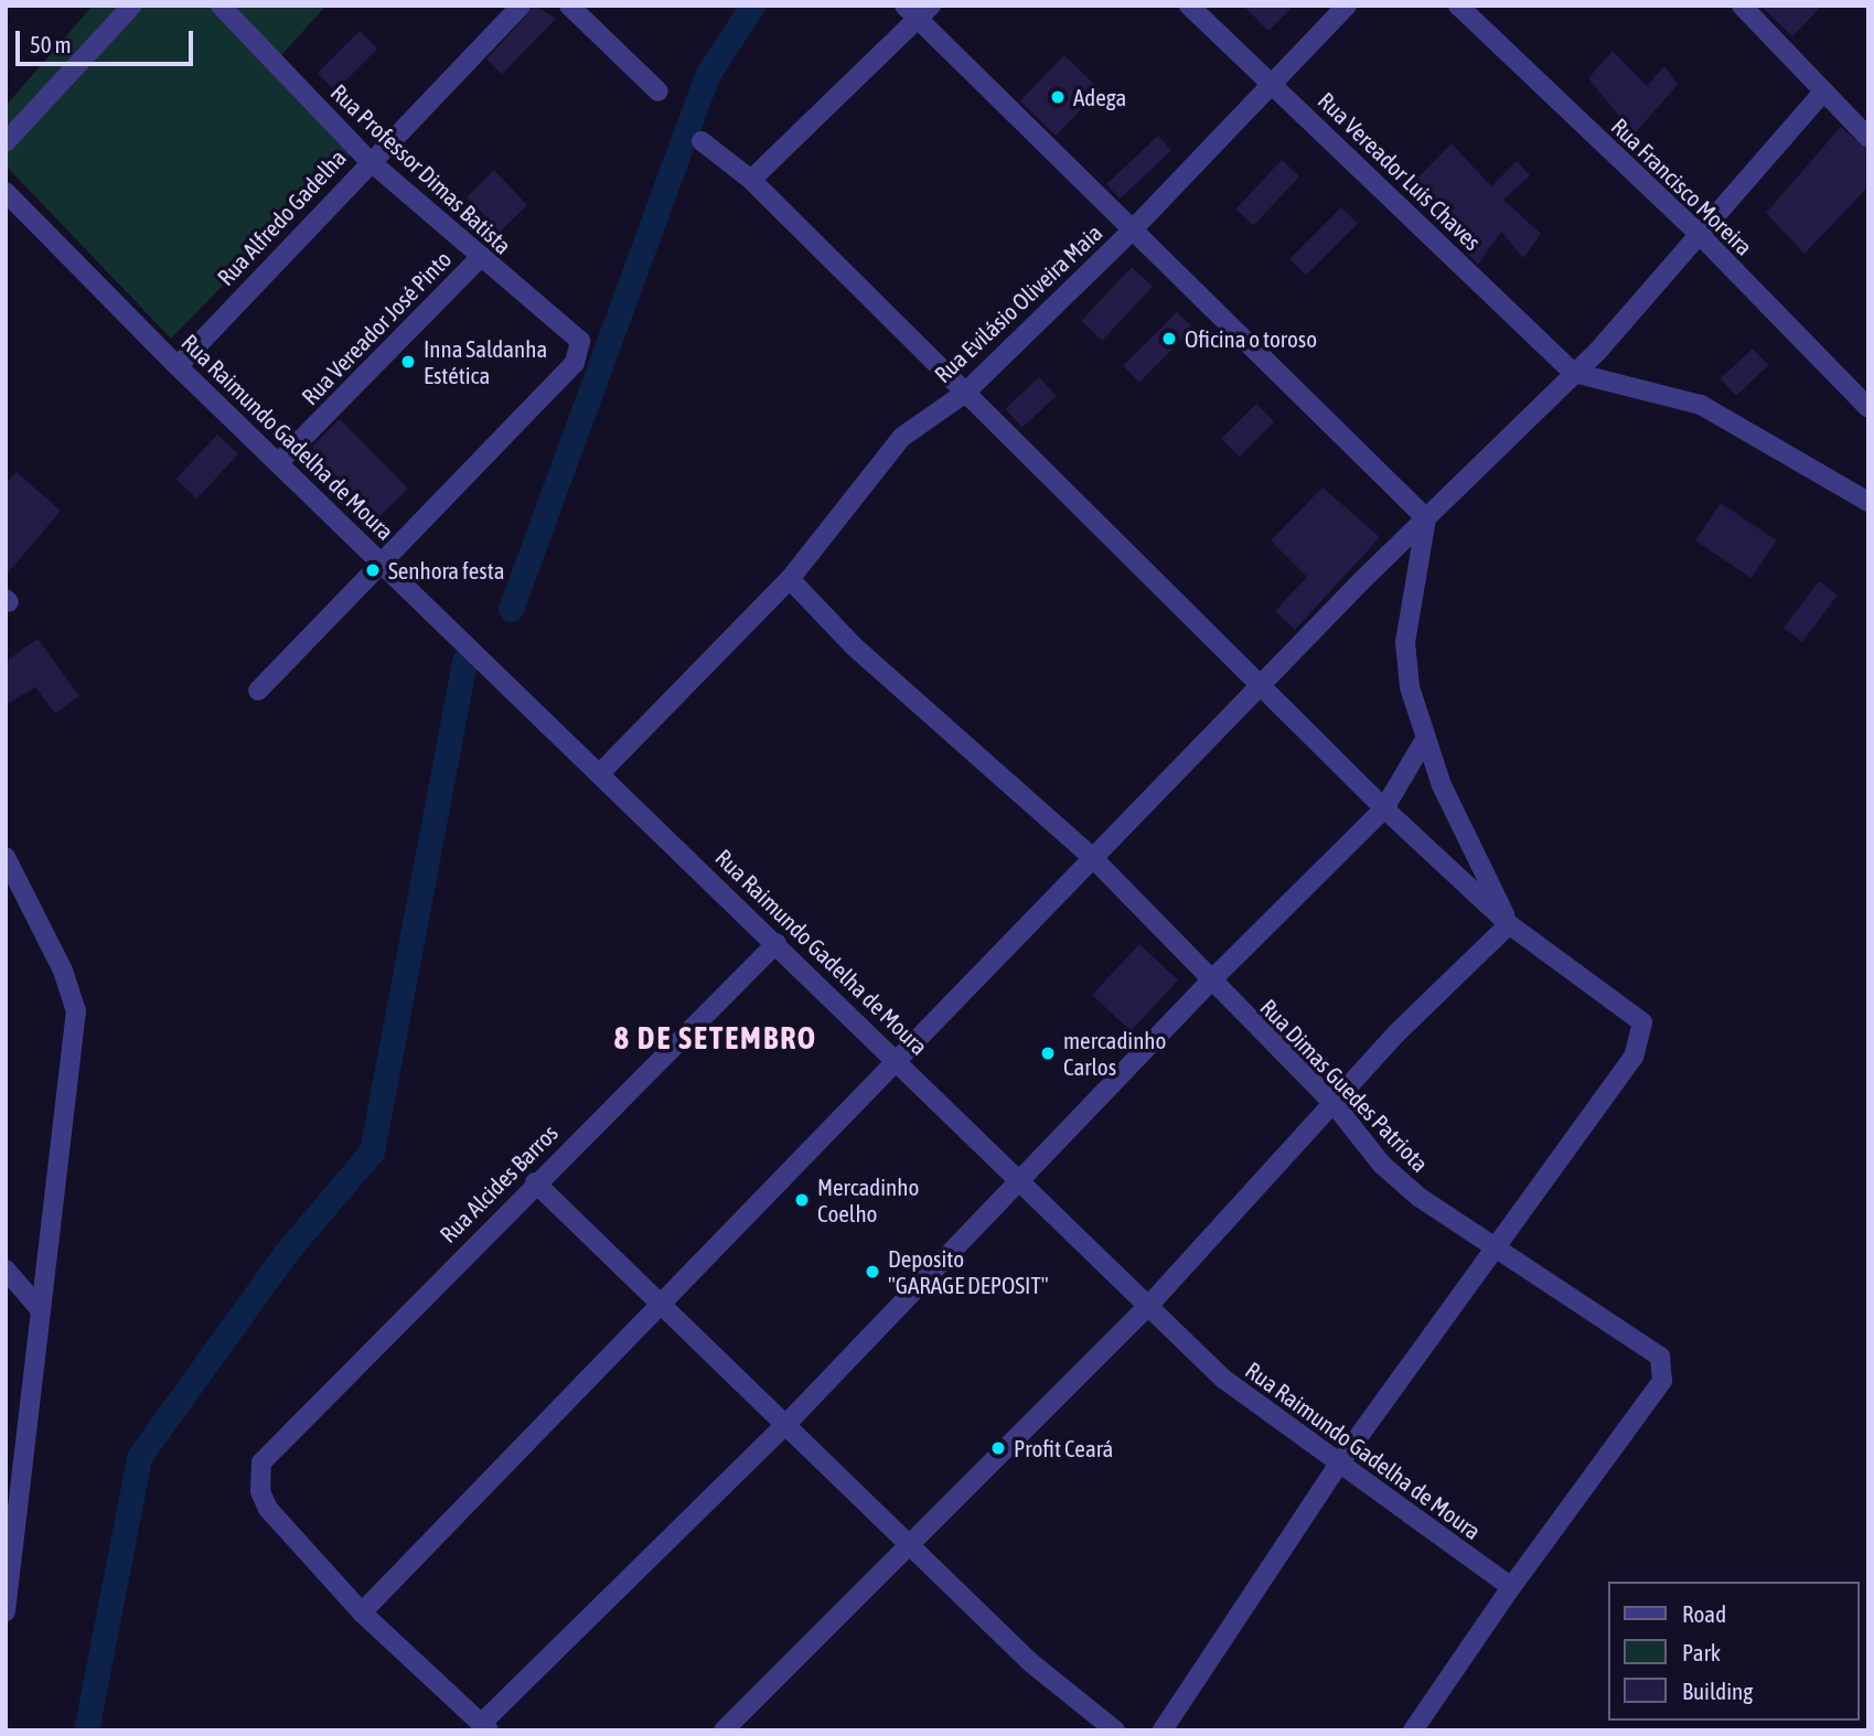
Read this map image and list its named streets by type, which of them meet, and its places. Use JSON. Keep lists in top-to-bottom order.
{
  "streets": {
    "street": [
      "Rua Professor Dimas Batista",
      "Rua Vereador Luis Chaves",
      "Rua Francisco Moreira",
      "Rua Alfredo Gadelha",
      "Rua Evilásio Oliveira Maia",
      "Rua Vereador José Pinto",
      "Rua Raimundo Gadelha de Moura",
      "Rua Dimas Guedes Patriota",
      "Rua Alcides Barros"
    ]
  },
  "crossings": [
    ["Rua Professor Dimas Batista", "Rua Alfredo Gadelha"],
    ["Rua Professor Dimas Batista", "Rua Vereador José Pinto"],
    ["Rua Professor Dimas Batista", "Rua Raimundo Gadelha de Moura"],
    ["Rua Vereador Luis Chaves", "Rua Evilásio Oliveira Maia"],
    ["Rua Alfredo Gadelha", "Rua Raimundo Gadelha de Moura"],
    ["Rua Evilásio Oliveira Maia", "Rua Raimundo Gadelha de Moura"],
    ["Rua Evilásio Oliveira Maia", "Rua Dimas Guedes Patriota"],
    ["Rua Vereador José Pinto", "Rua Raimundo Gadelha de Moura"],
    ["Rua Raimundo Gadelha de Moura", "Rua Dimas Guedes Patriota"],
    ["Rua Raimundo Gadelha de Moura", "Rua Alcides Barros"]
  ],
  "districts": ["8 DE SETEMBRO"],
  "places": [
    "Adega",
    "Oficina o toroso",
    "Inna Saldanha Estética",
    "Senhora festa",
    "mercadinho Carlos",
    "Mercadinho Coelho",
    "Deposito \"GARAGE DEPOSIT\"",
    "Profit Ceará"
  ],
  "legend": ["Road", "Park", "Building"],
  "scale_bar": "50 m"
}
